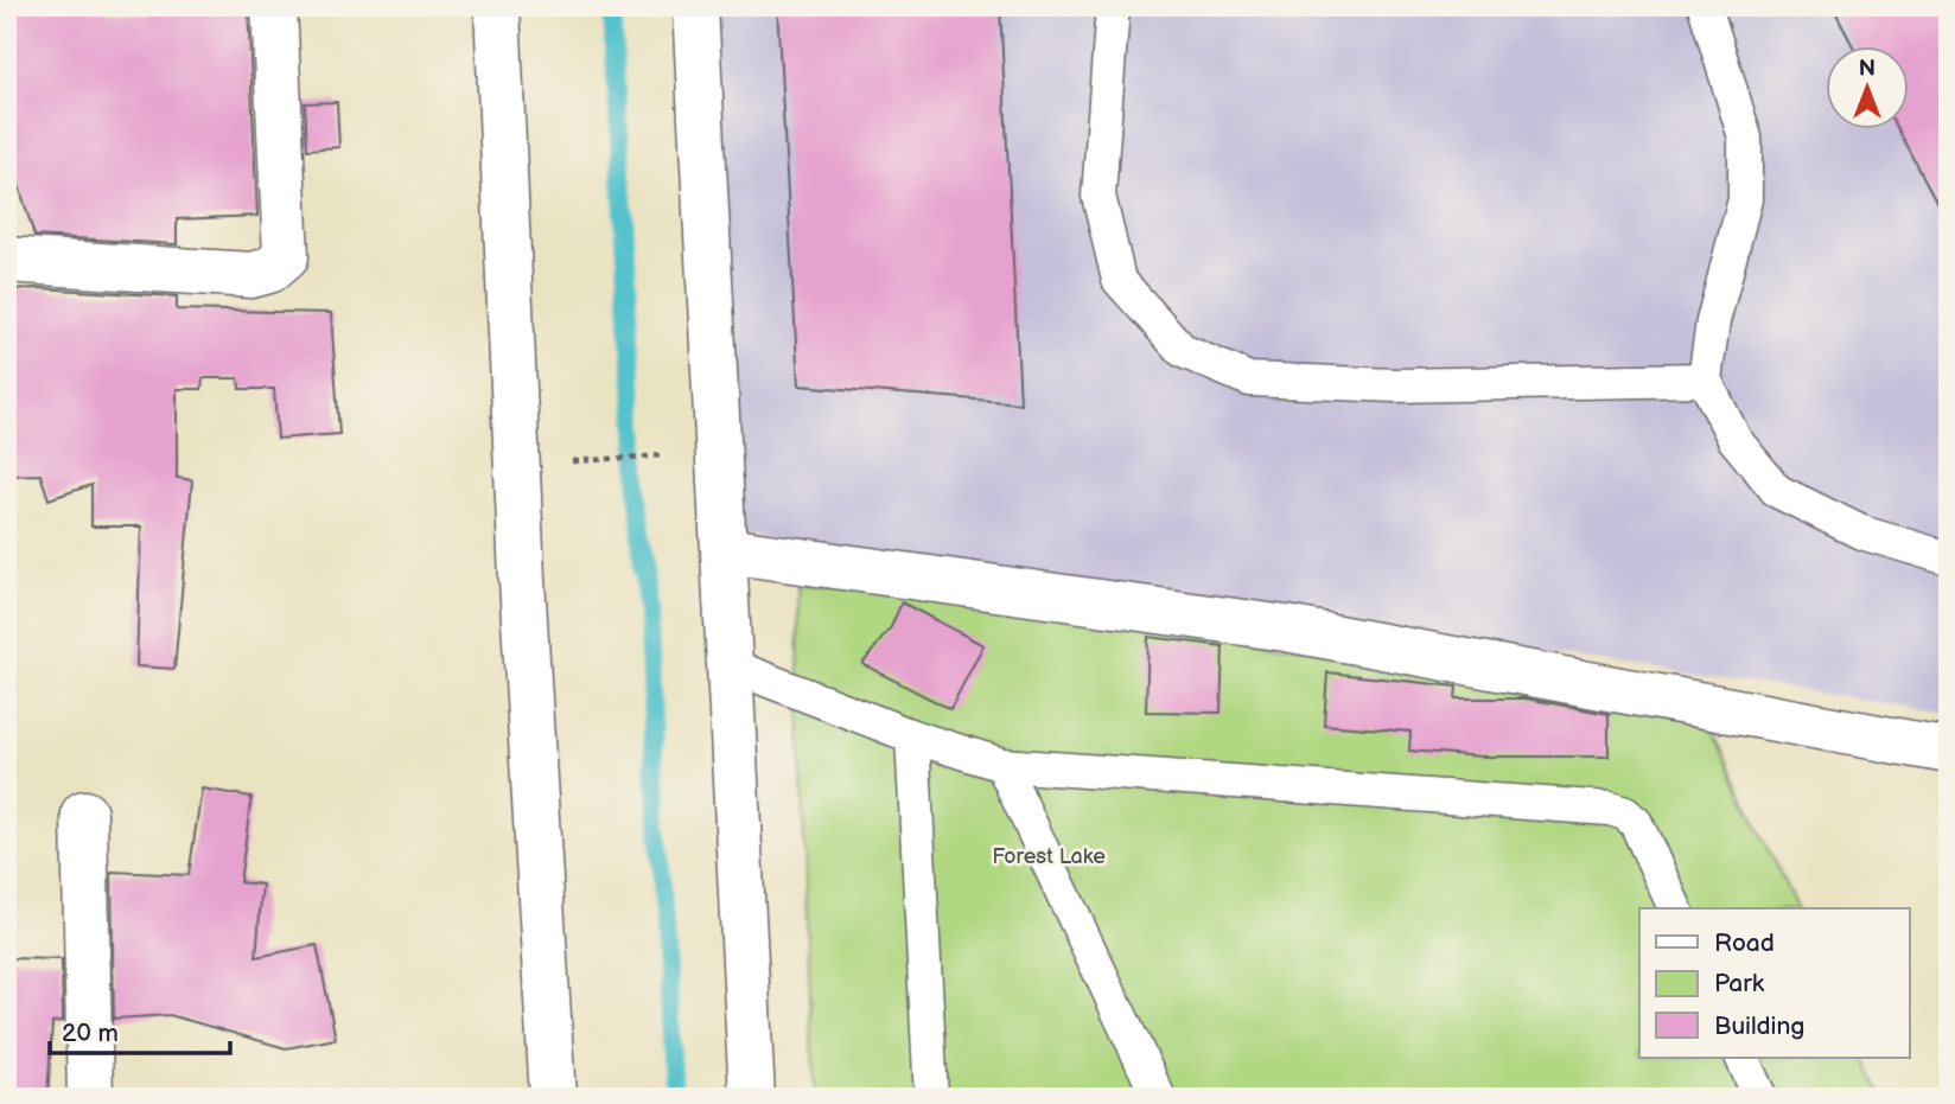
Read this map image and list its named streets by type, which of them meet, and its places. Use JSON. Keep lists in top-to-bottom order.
{
  "parks": ["Forest Lake"],
  "legend": ["Road", "Park", "Building"],
  "scale_bar": "20 m",
  "north": "top"
}
